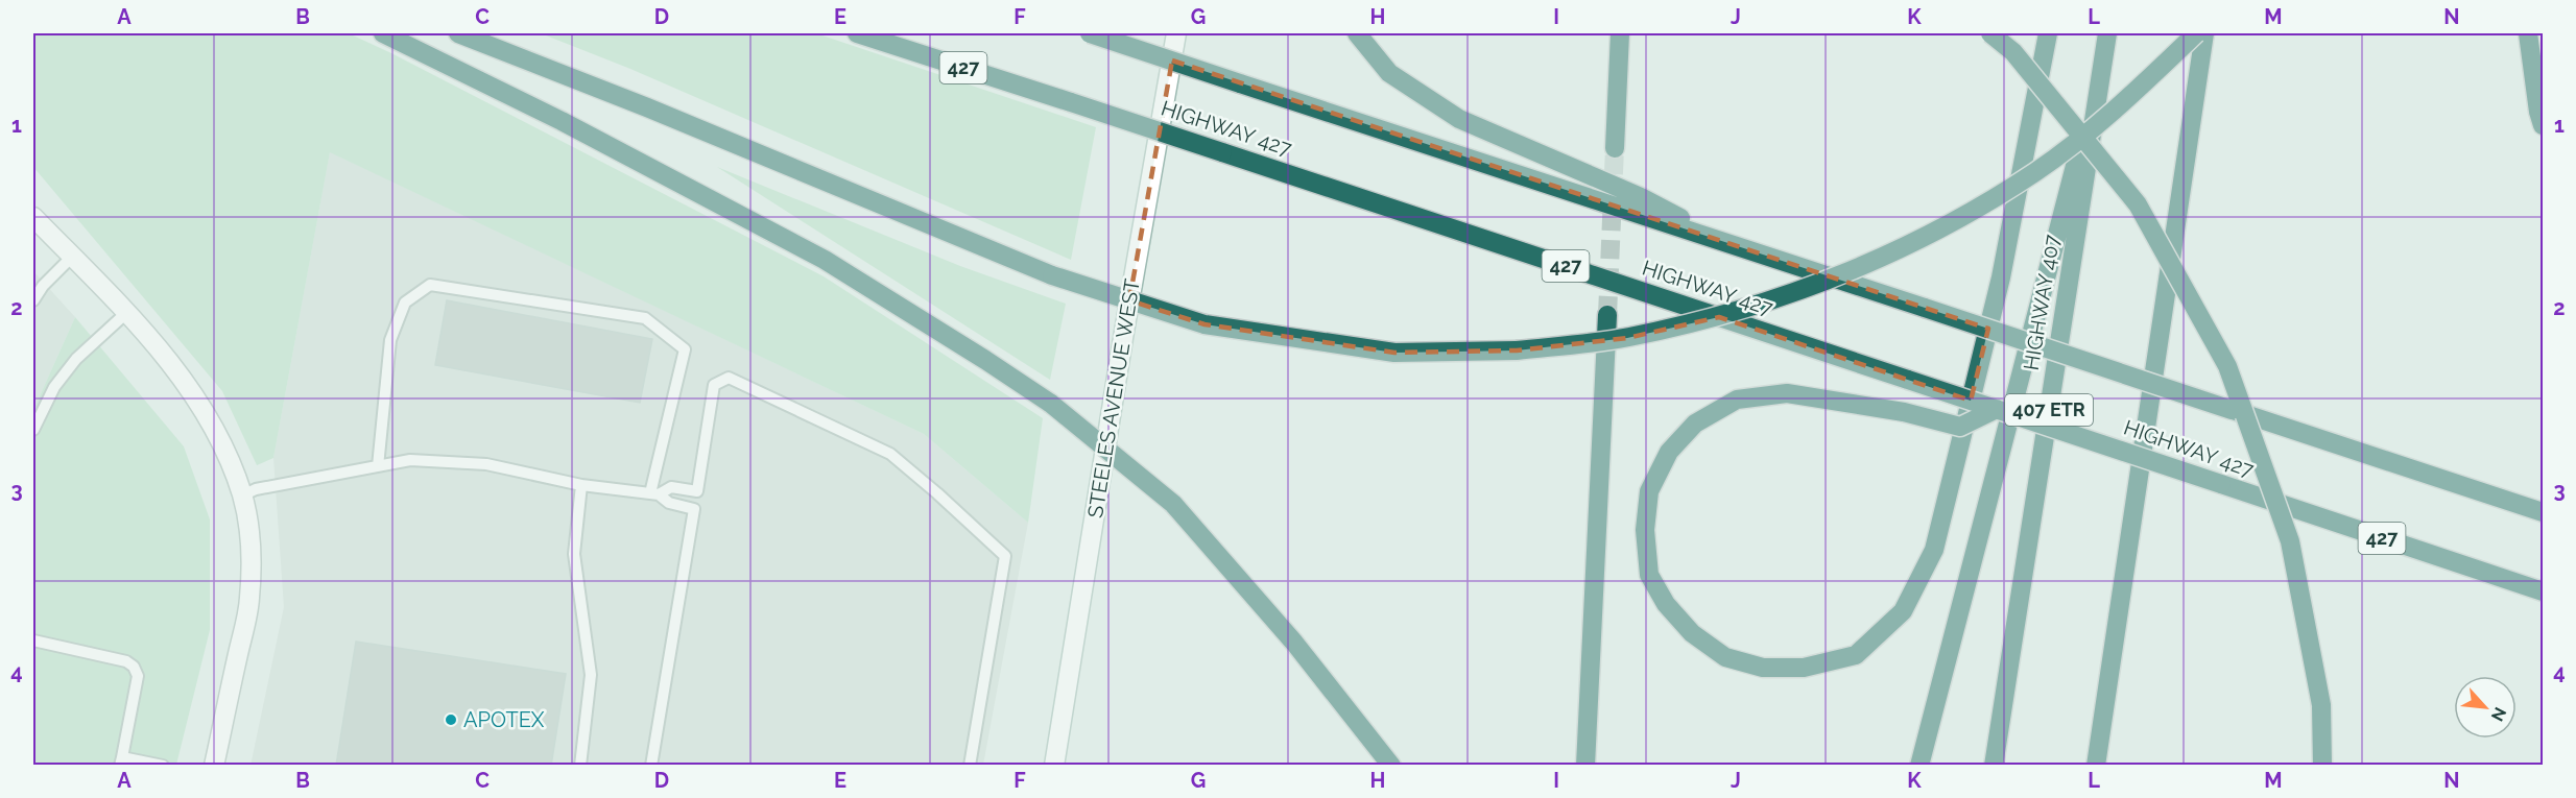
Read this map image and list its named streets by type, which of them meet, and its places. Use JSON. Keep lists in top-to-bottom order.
{
  "streets": {
    "highway": [
      "427",
      "HIGHWAY 427",
      "HIGHWAY 407",
      "407 ETR"
    ],
    "main road": ["STEELES AVENUE WEST"]
  },
  "places": ["APOTEX"],
  "north": "bottom right",
  "grid": {
    "columns": [
      "A",
      "B",
      "C",
      "D",
      "E",
      "F",
      "G",
      "H",
      "I",
      "J",
      "K",
      "L",
      "M",
      "N"
    ],
    "rows": [
      "1",
      "2",
      "3",
      "4"
    ]
  }
}
